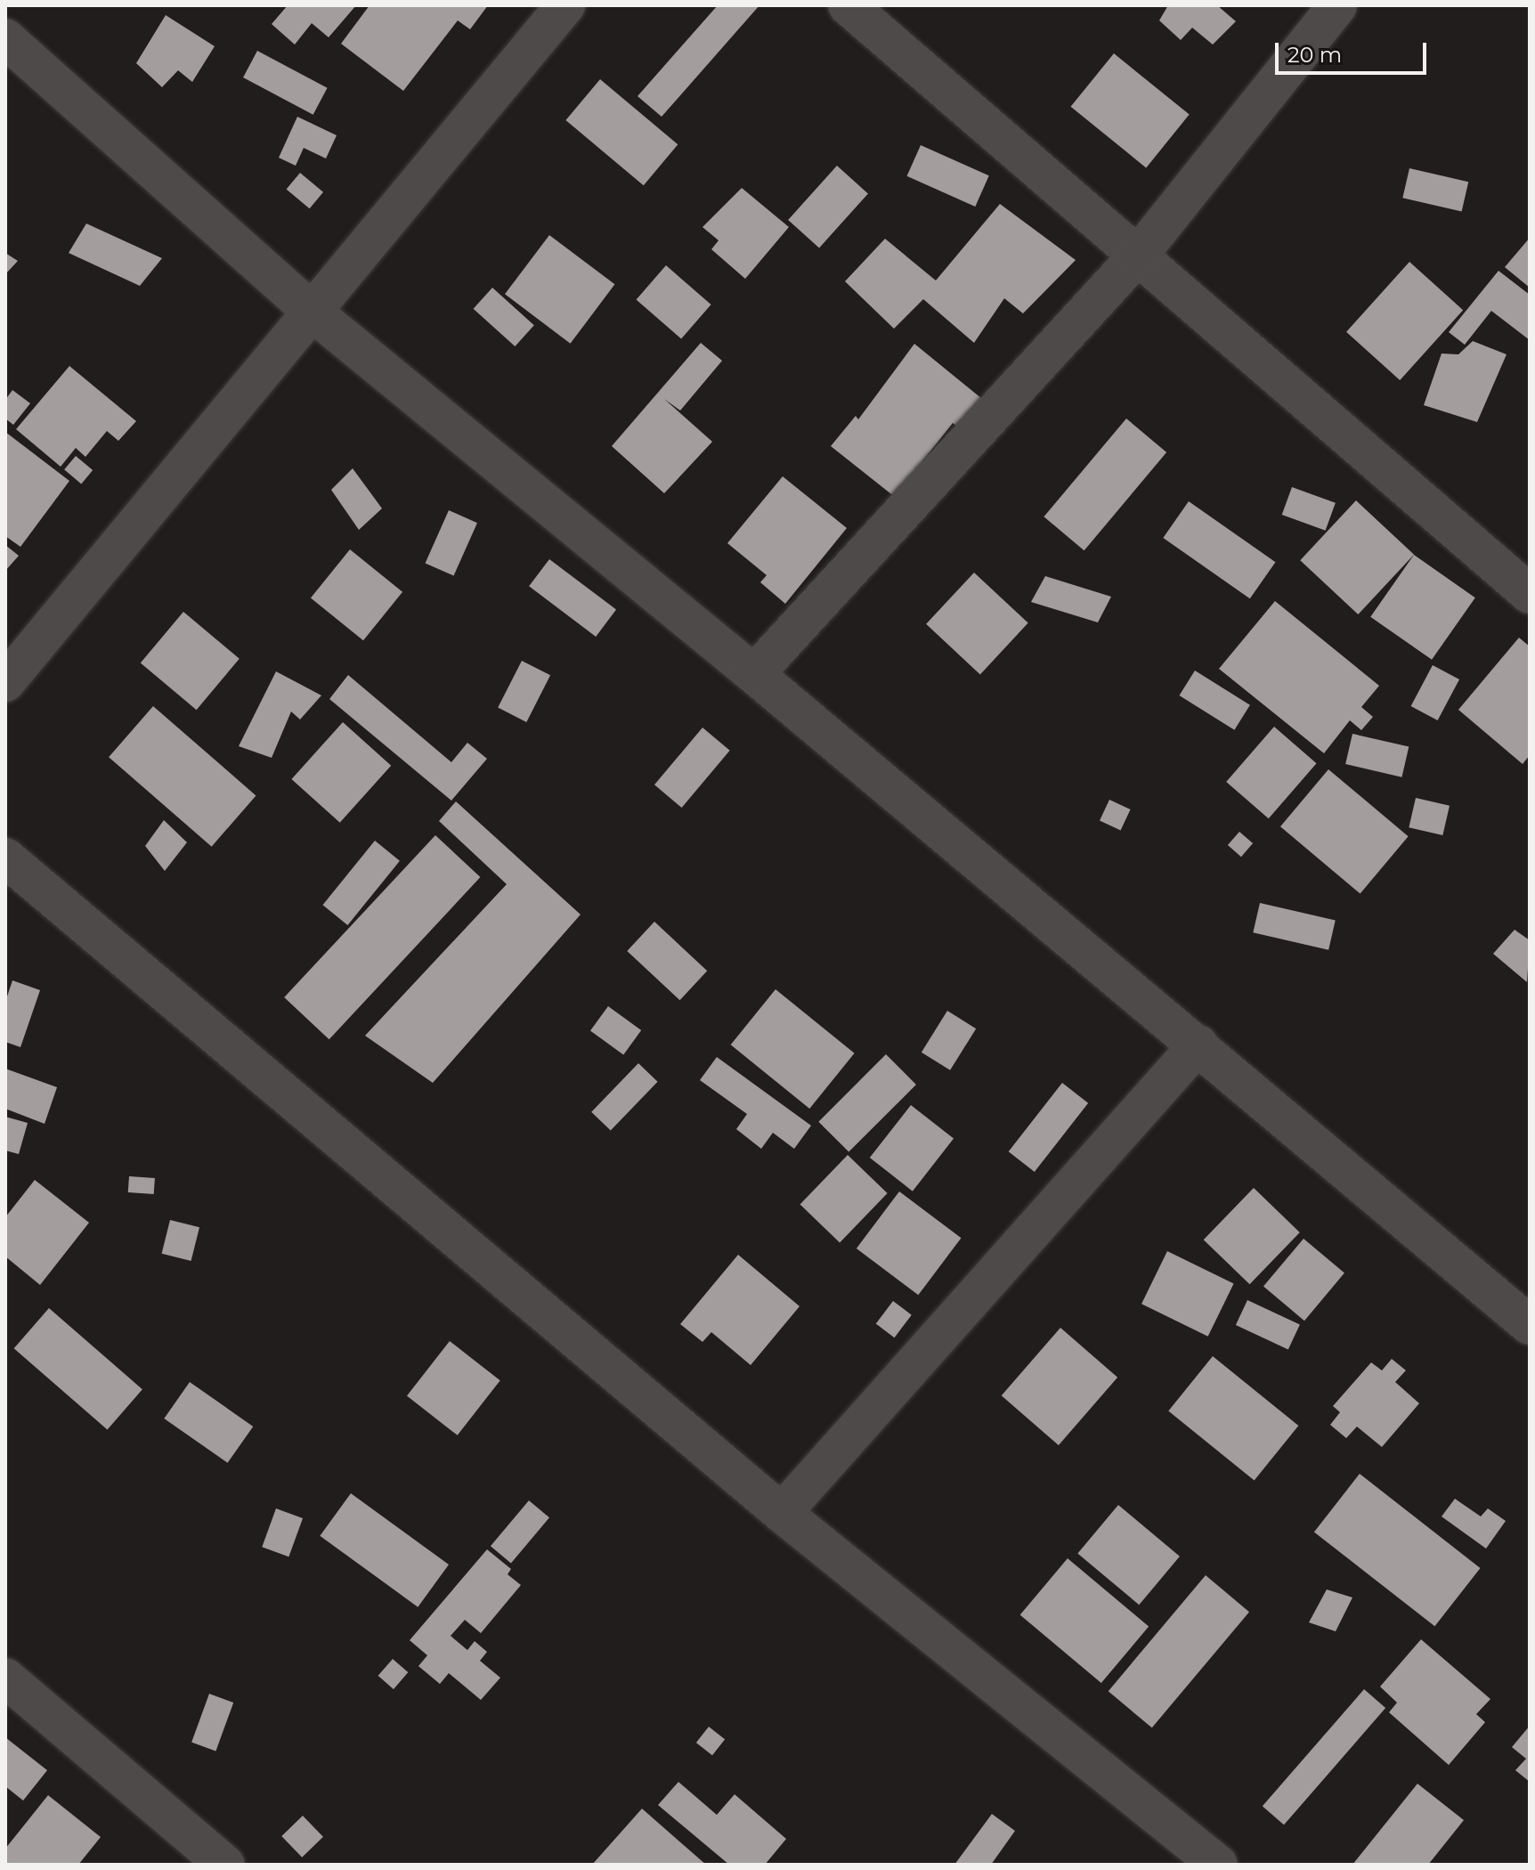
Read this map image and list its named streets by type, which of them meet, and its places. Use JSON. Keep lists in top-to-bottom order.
{
  "scale_bar": "20 m"
}
